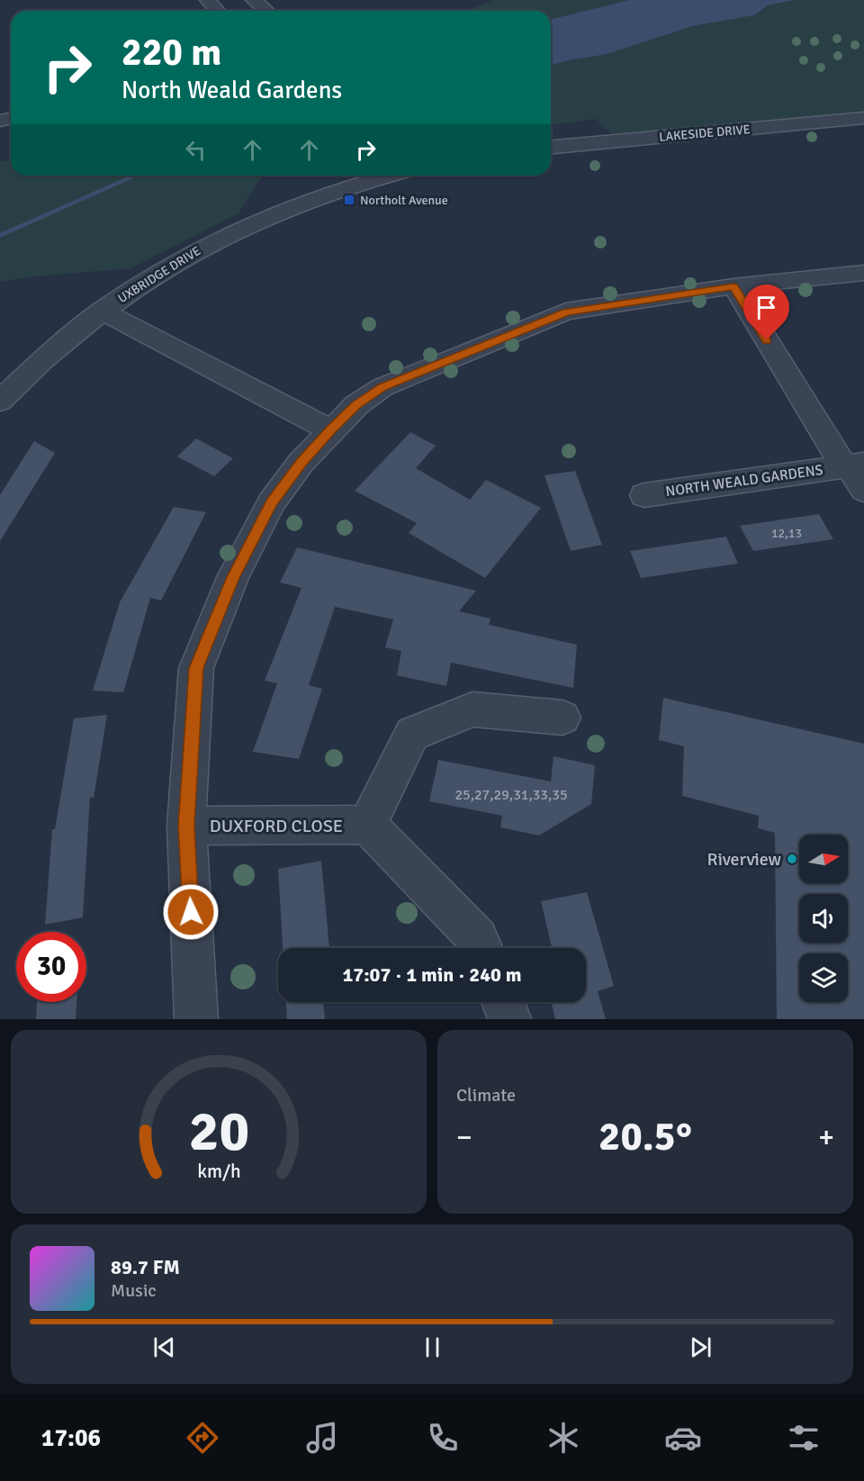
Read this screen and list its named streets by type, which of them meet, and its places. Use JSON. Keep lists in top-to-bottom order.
{
  "streets": {
    "street": [
      "LAKESIDE DRIVE",
      "UXBRIDGE DRIVE",
      "NORTH WEALD GARDENS",
      "DUXFORD CLOSE"
    ]
  },
  "places": {
    "transit": ["Northolt Avenue"],
    "other": ["Riverview"]
  },
  "house_numbers": ["12,13", "25,27,29,31,33,35"],
  "north": "right",
  "page": {
    "turn": ["220 m", "North Weald Gardens"],
    "limit": "30",
    "trip": "17:07 · 1 min · 240 m",
    "tile": "Climate",
    "heat": ["−", "20.5°", "+"],
    "song": ["89.7 FM", "Music"],
    "tabs": "17:06",
    "gauge": ["20", "km/h"]
  }
}
